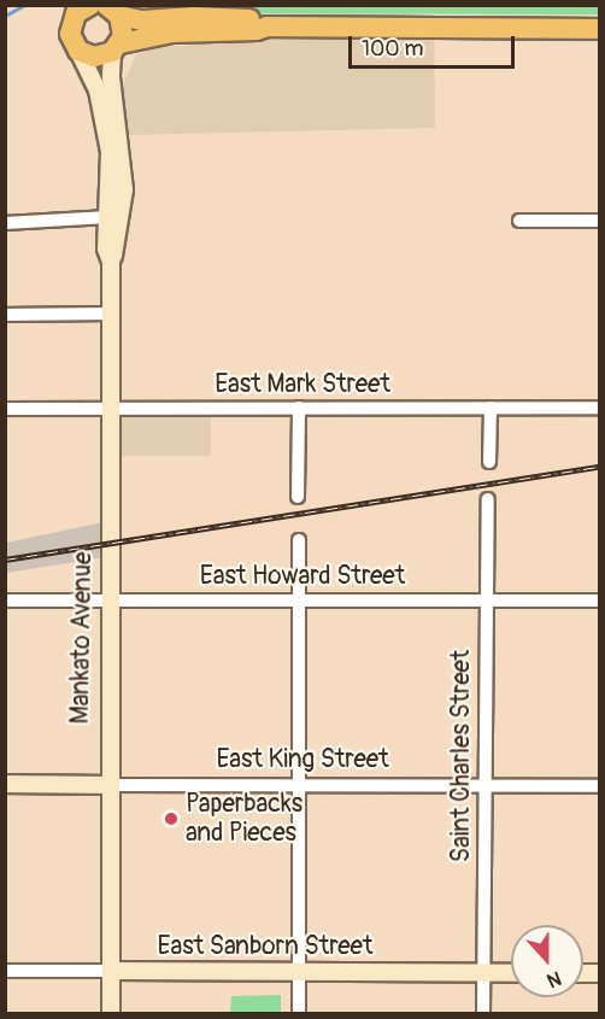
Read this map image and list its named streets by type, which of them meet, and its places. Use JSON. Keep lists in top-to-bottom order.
{
  "streets": {
    "main road": ["Mankato Avenue", "East King Street", "East Sanborn Street"],
    "street": ["East Mark Street", "East Howard Street", "Saint Charles Street"]
  },
  "crossings": [
    ["East Mark Street", "Mankato Avenue"],
    ["East Howard Street", "Mankato Avenue"],
    ["East Howard Street", "Saint Charles Street"],
    ["Mankato Avenue", "East King Street"],
    ["Mankato Avenue", "East Sanborn Street"],
    ["Saint Charles Street", "East King Street"],
    ["Saint Charles Street", "East Sanborn Street"]
  ],
  "places": ["Paperbacks and Pieces"],
  "scale_bar": "100 m",
  "north": "bottom"
}
